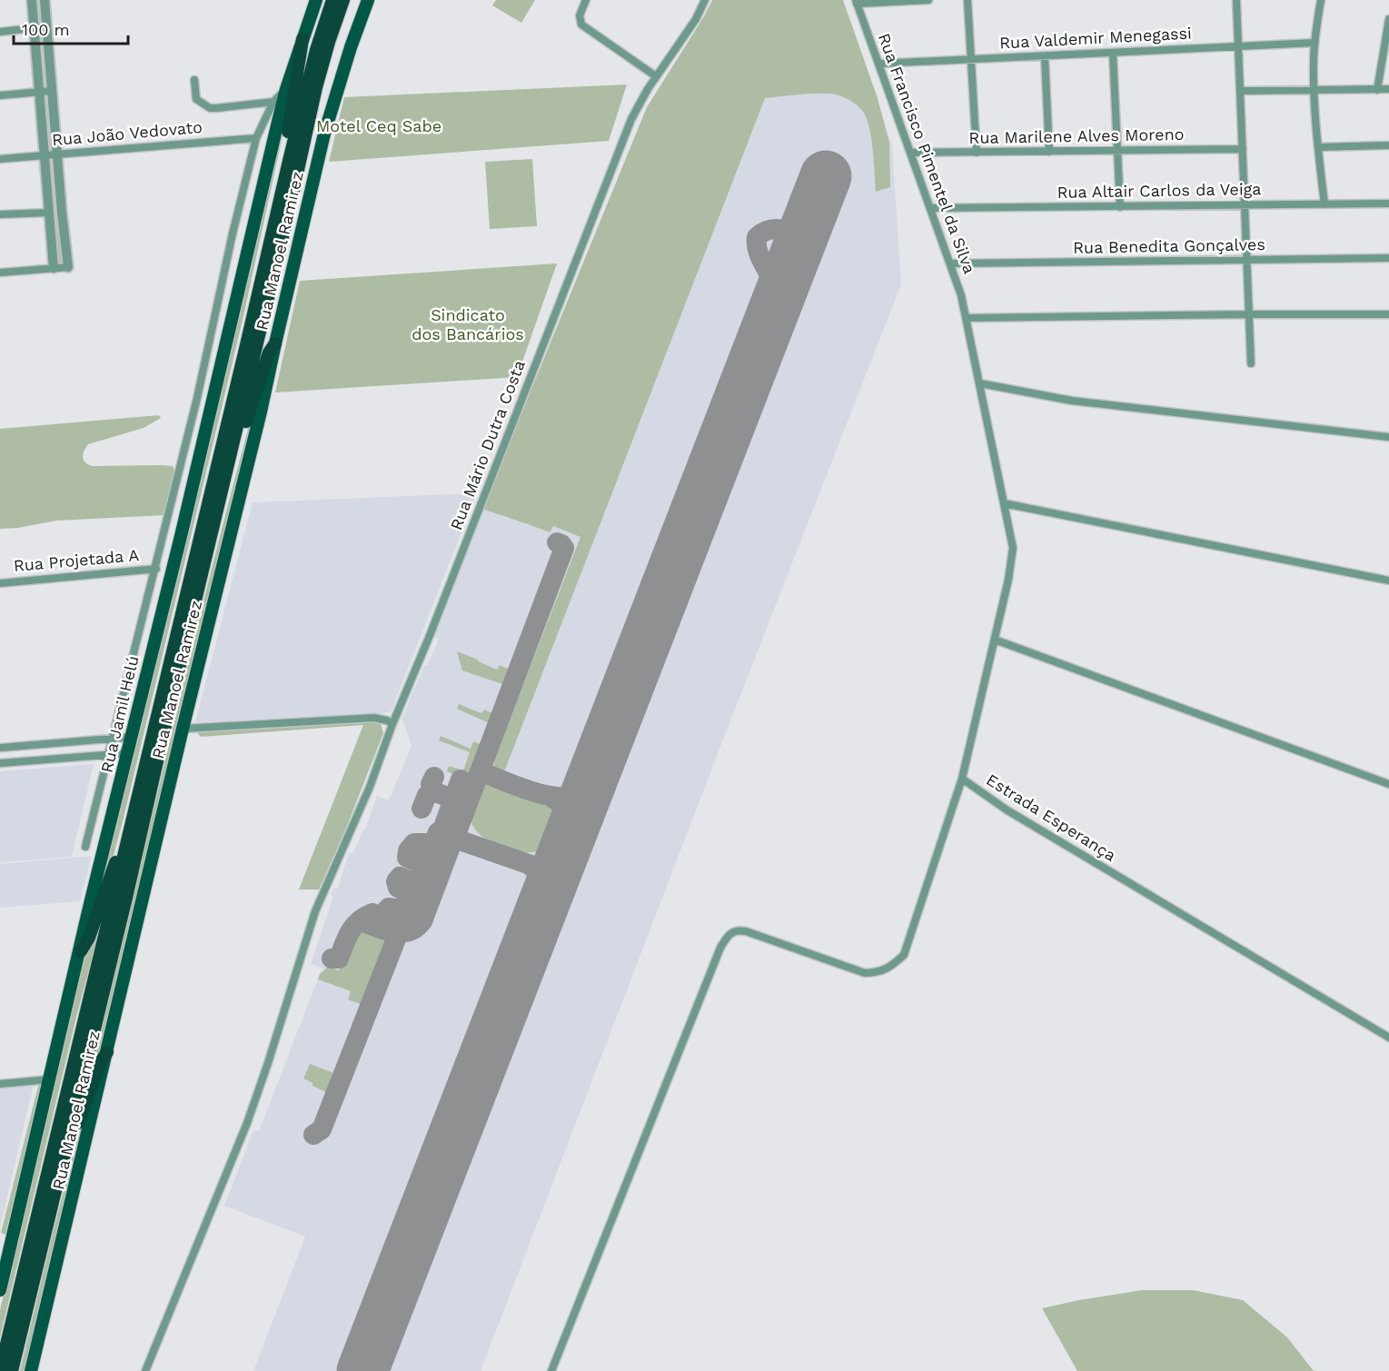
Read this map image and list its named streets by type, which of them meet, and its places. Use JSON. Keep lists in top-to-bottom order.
{
  "streets": {
    "main road": ["Rua Manoel Ramirez", "Rua Jamil Helú"],
    "street": [
      "Rua Valdemir Menegassi",
      "Rua João Vedovato",
      "Rua Marilene Alves Moreno",
      "Rua Francisco Pimentel da Silva",
      "Rua Altair Carlos da Veiga",
      "Rua Benedita Gonçalves",
      "Rua Mário Dutra Costa",
      "Rua Projetada A",
      "Estrada Esperança"
    ]
  },
  "crossings": [
    ["Rua Valdemir Menegassi", "Rua Francisco Pimentel da Silva"],
    ["Rua Marilene Alves Moreno", "Rua Francisco Pimentel da Silva"],
    ["Rua Francisco Pimentel da Silva", "Rua Altair Carlos da Veiga"],
    ["Rua Francisco Pimentel da Silva", "Rua Benedita Gonçalves"],
    ["Rua Francisco Pimentel da Silva", "Estrada Esperança"]
  ],
  "parks": ["Motel Ceq Sabe", "Sindicato dos Bancários"],
  "scale_bar": "100 m"
}
